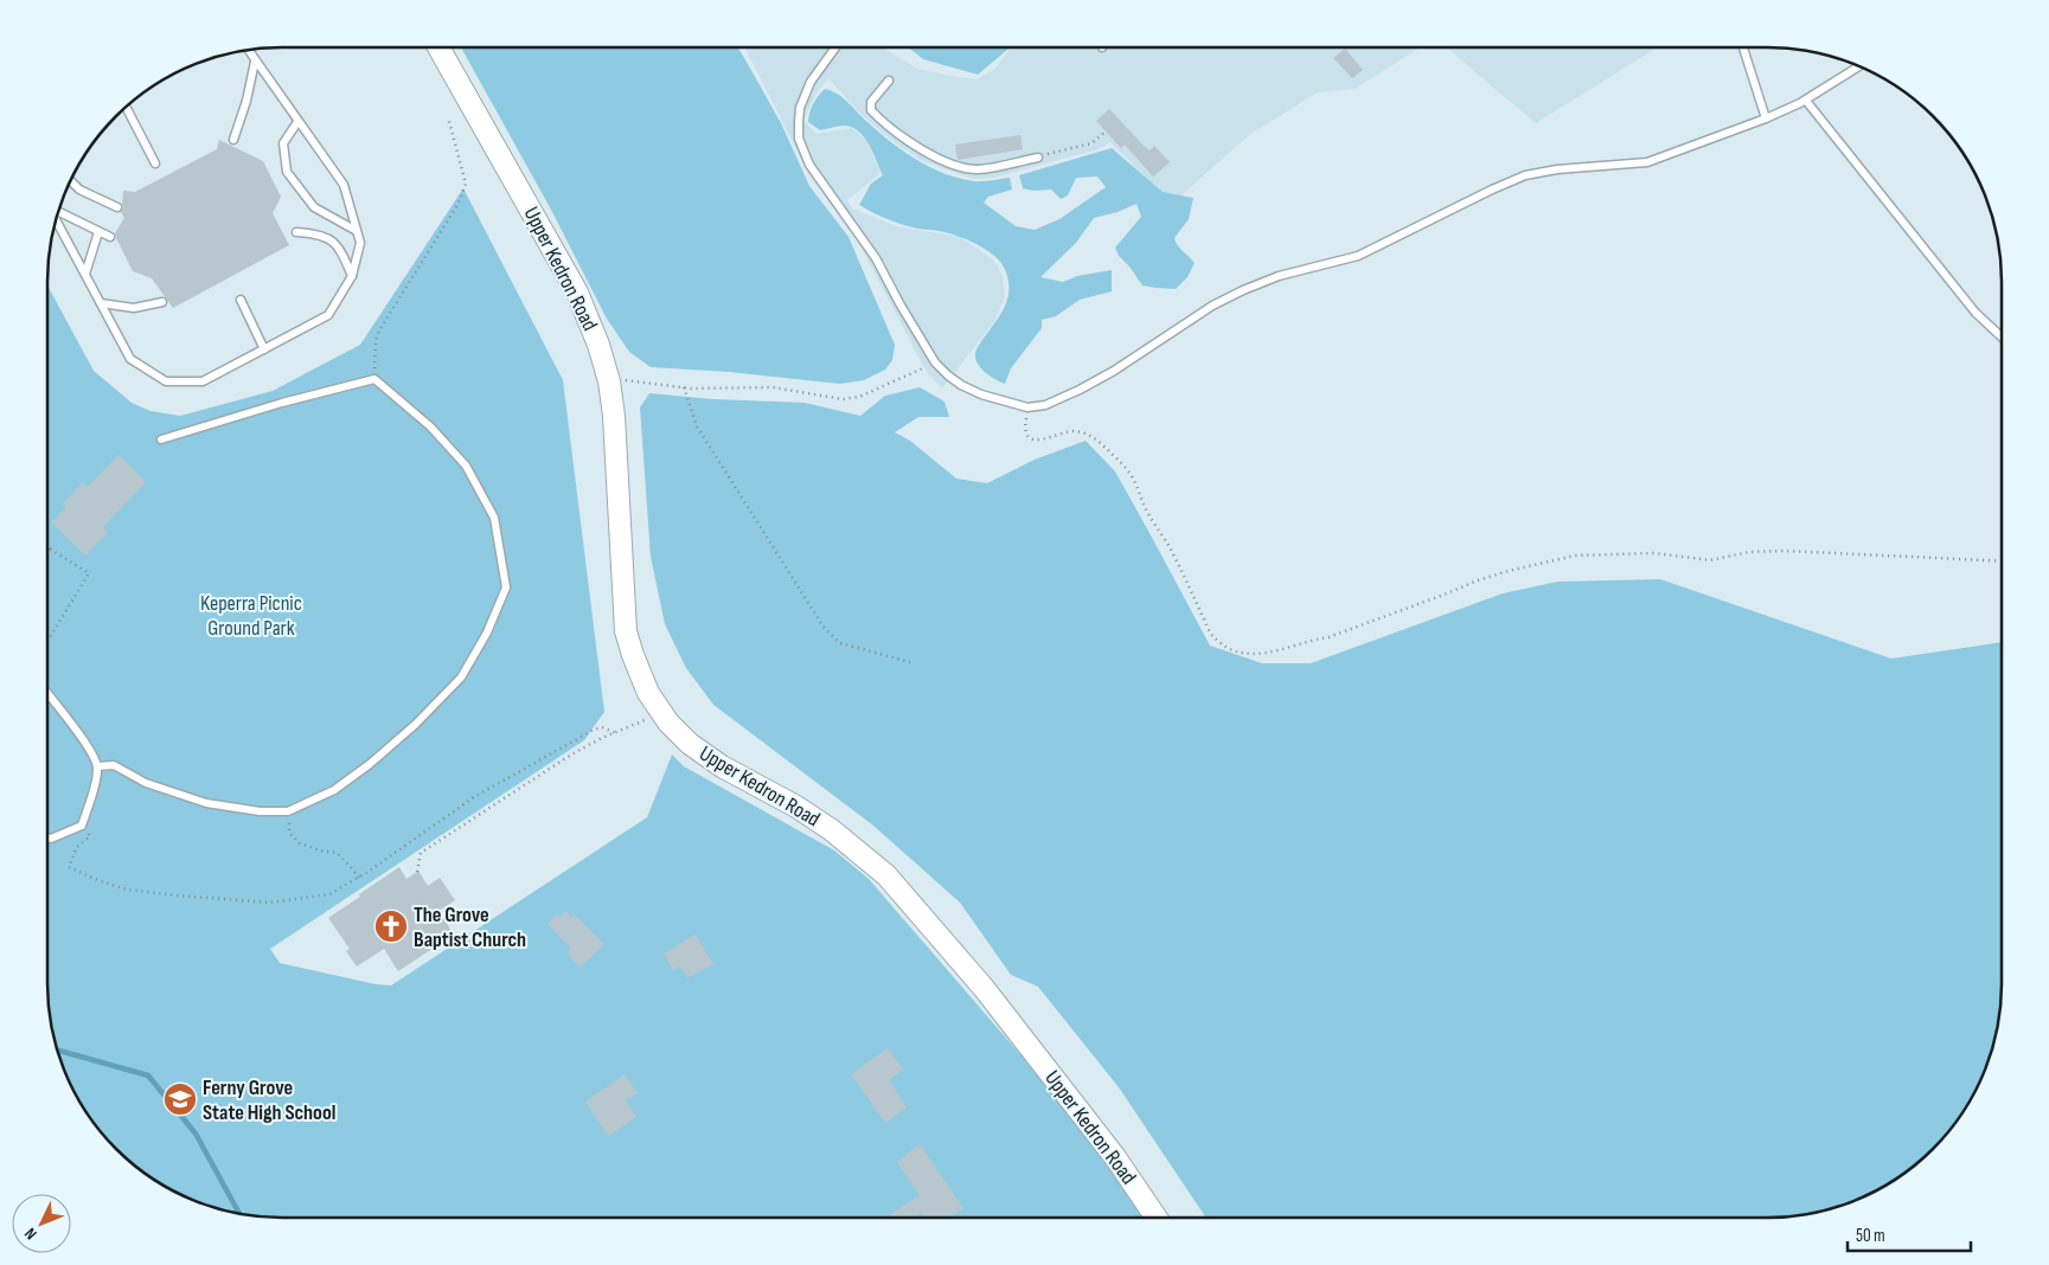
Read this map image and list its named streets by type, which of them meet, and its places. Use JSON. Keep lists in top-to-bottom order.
{
  "streets": {
    "main road": ["Upper Kedron Road"]
  },
  "parks": ["Keperra Picnic Ground Park"],
  "places": {
    "church": ["The Grove Baptist Church"],
    "school or university": ["Ferny Grove State High School"]
  },
  "scale_bar": "50 m",
  "north": "bottom left"
}
